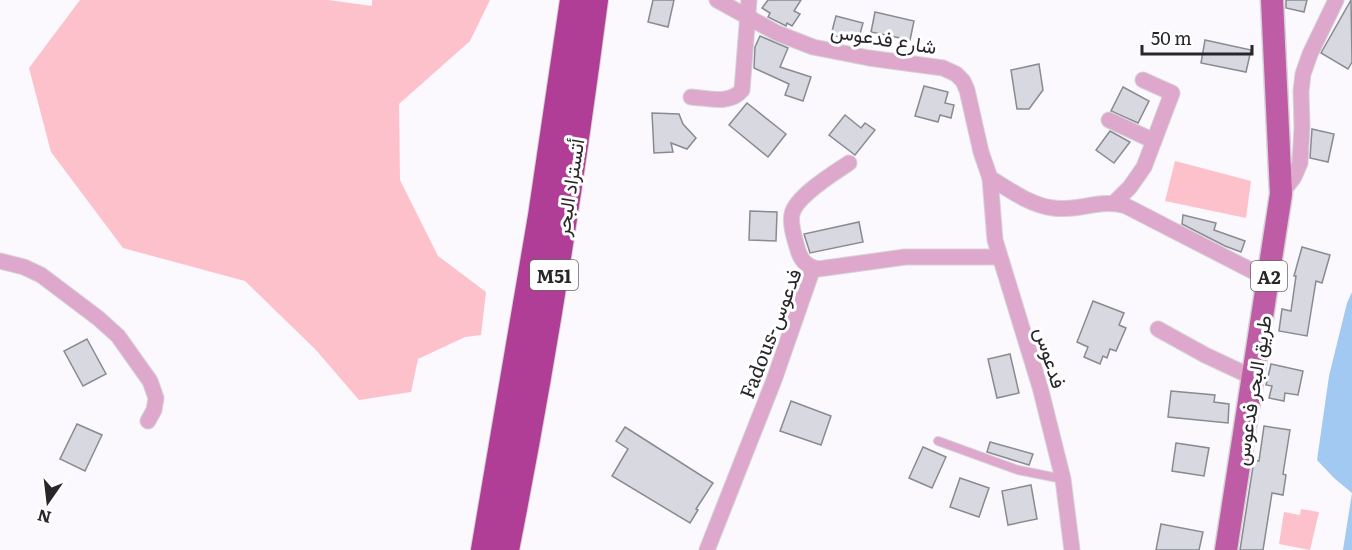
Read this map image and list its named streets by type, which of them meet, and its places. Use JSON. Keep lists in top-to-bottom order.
{
  "streets": {
    "highway": ["أتستراد البحر", "M51"],
    "main road": ["A2", "طريق البحر فدعوس"],
    "street": ["شارع فدعوس", "Fadous-فدعوس", "فدعوس"]
  },
  "crossings": [
    ["شارع فدعوس", "فدعوس"],
    ["Fadous-فدعوس", "فدعوس"]
  ],
  "scale_bar": "50 m",
  "north": "bottom"
}
